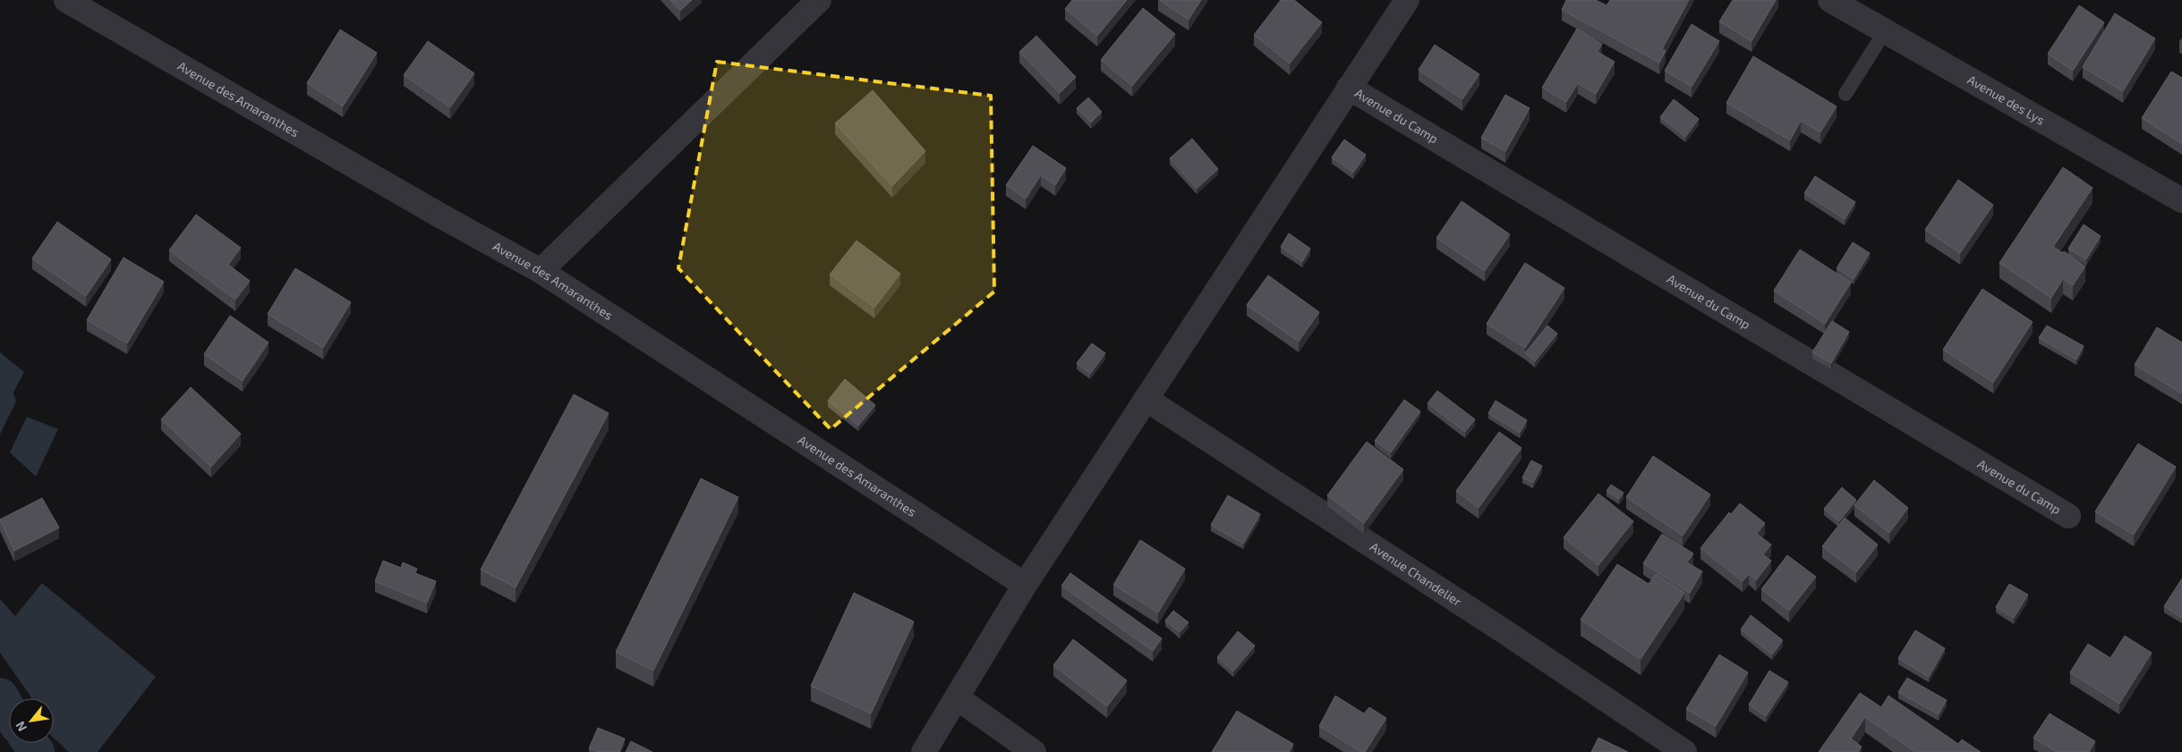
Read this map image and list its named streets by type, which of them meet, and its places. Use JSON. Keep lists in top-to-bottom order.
{
  "streets": {
    "street": [
      "Avenue des Amaranthes",
      "Avenue des Lys",
      "Avenue du Camp",
      "Avenue Chandelier"
    ]
  },
  "north": "bottom left"
}
